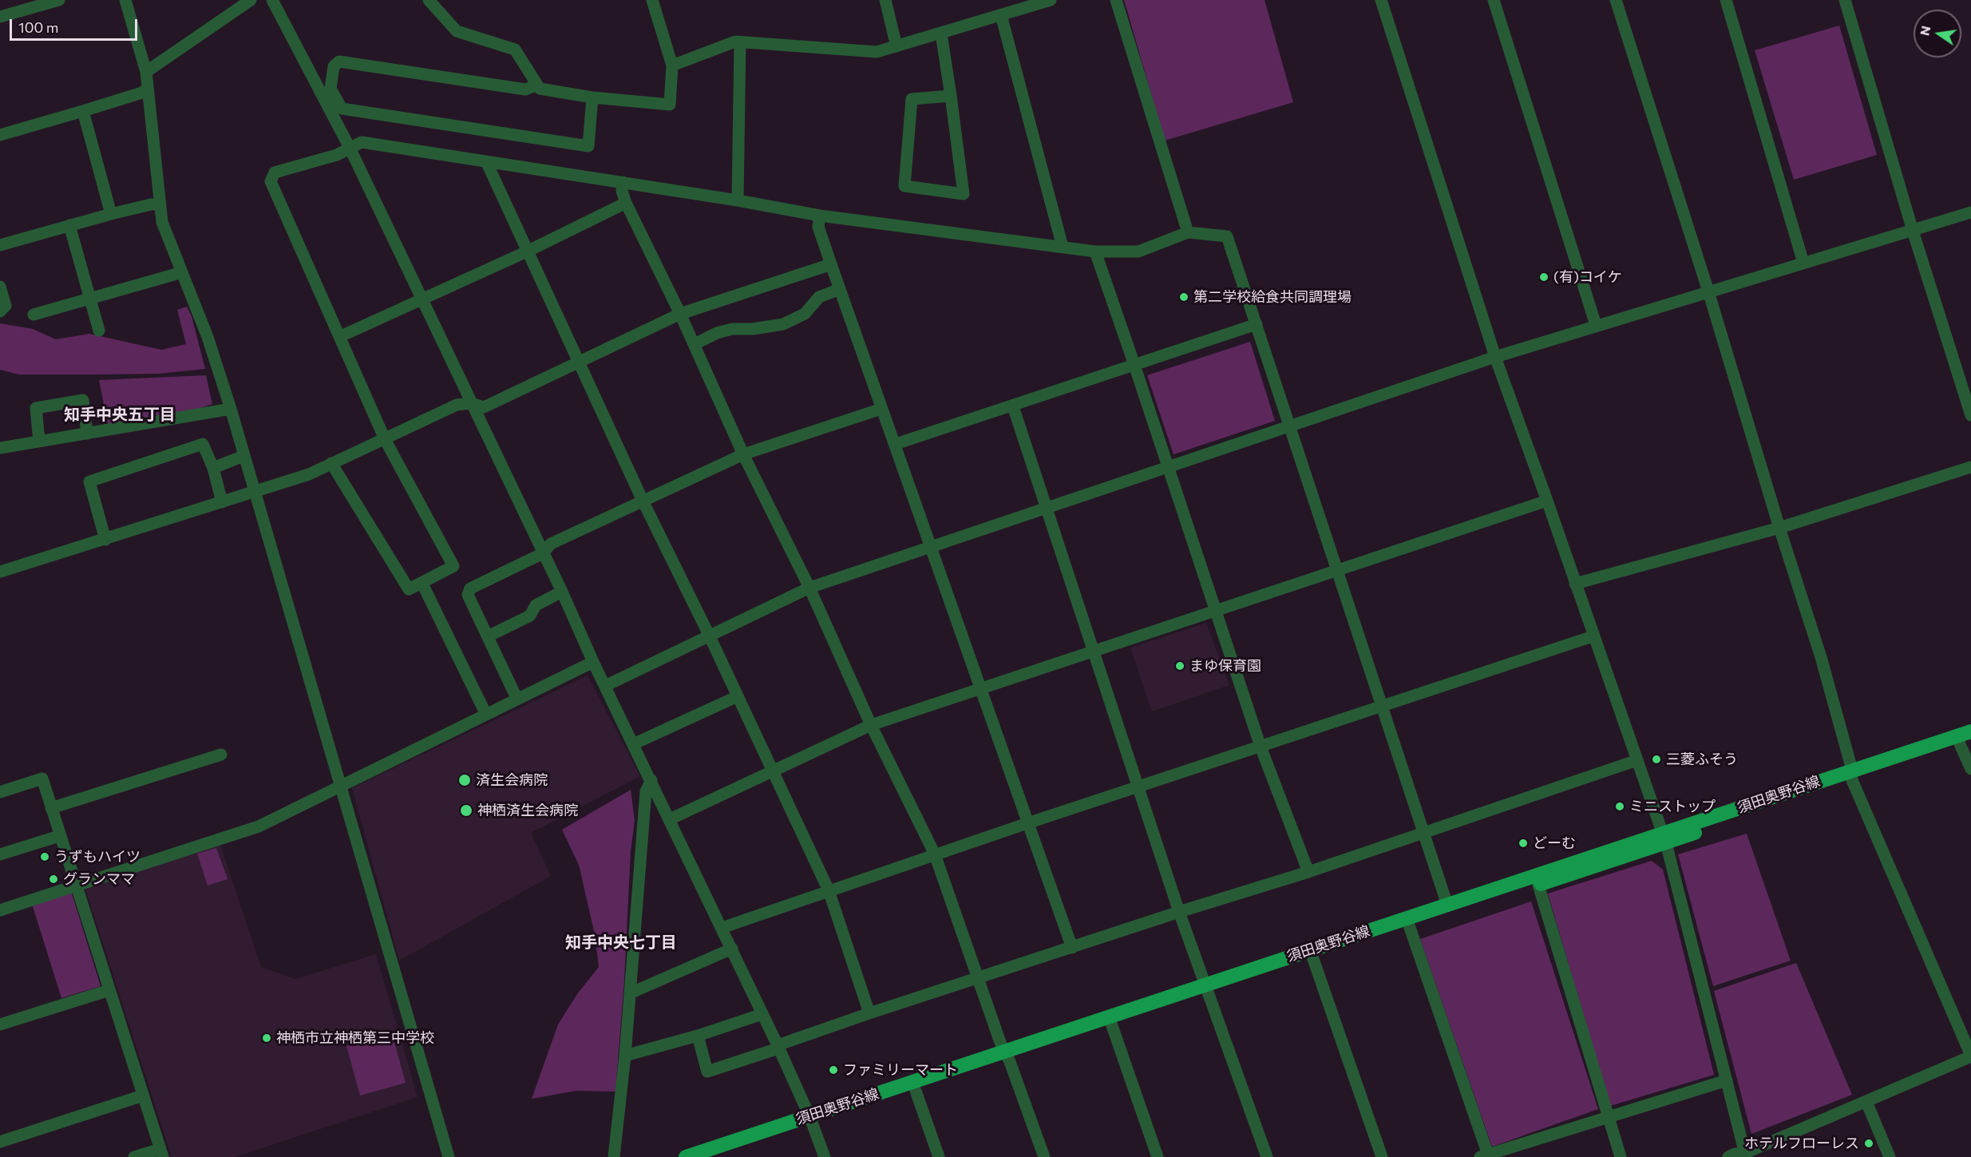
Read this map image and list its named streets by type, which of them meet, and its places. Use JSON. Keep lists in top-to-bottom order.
{
  "streets": {
    "main road": ["須田奥野谷線"]
  },
  "districts": ["知手中央五丁目", "知手中央七丁目"],
  "places": [
    "(有)コイケ",
    "第二学校給食共同調理場",
    "まゆ保育園",
    "三菱ふそう",
    "済生会病院",
    "ミニストップ",
    "神栖済生会病院",
    "どーむ",
    "うずもハイツ",
    "グランママ",
    "神栖市立神栖第三中学校",
    "ファミリーマート",
    "ホテルフローレス"
  ],
  "scale_bar": "100 m",
  "north": "left"
}
